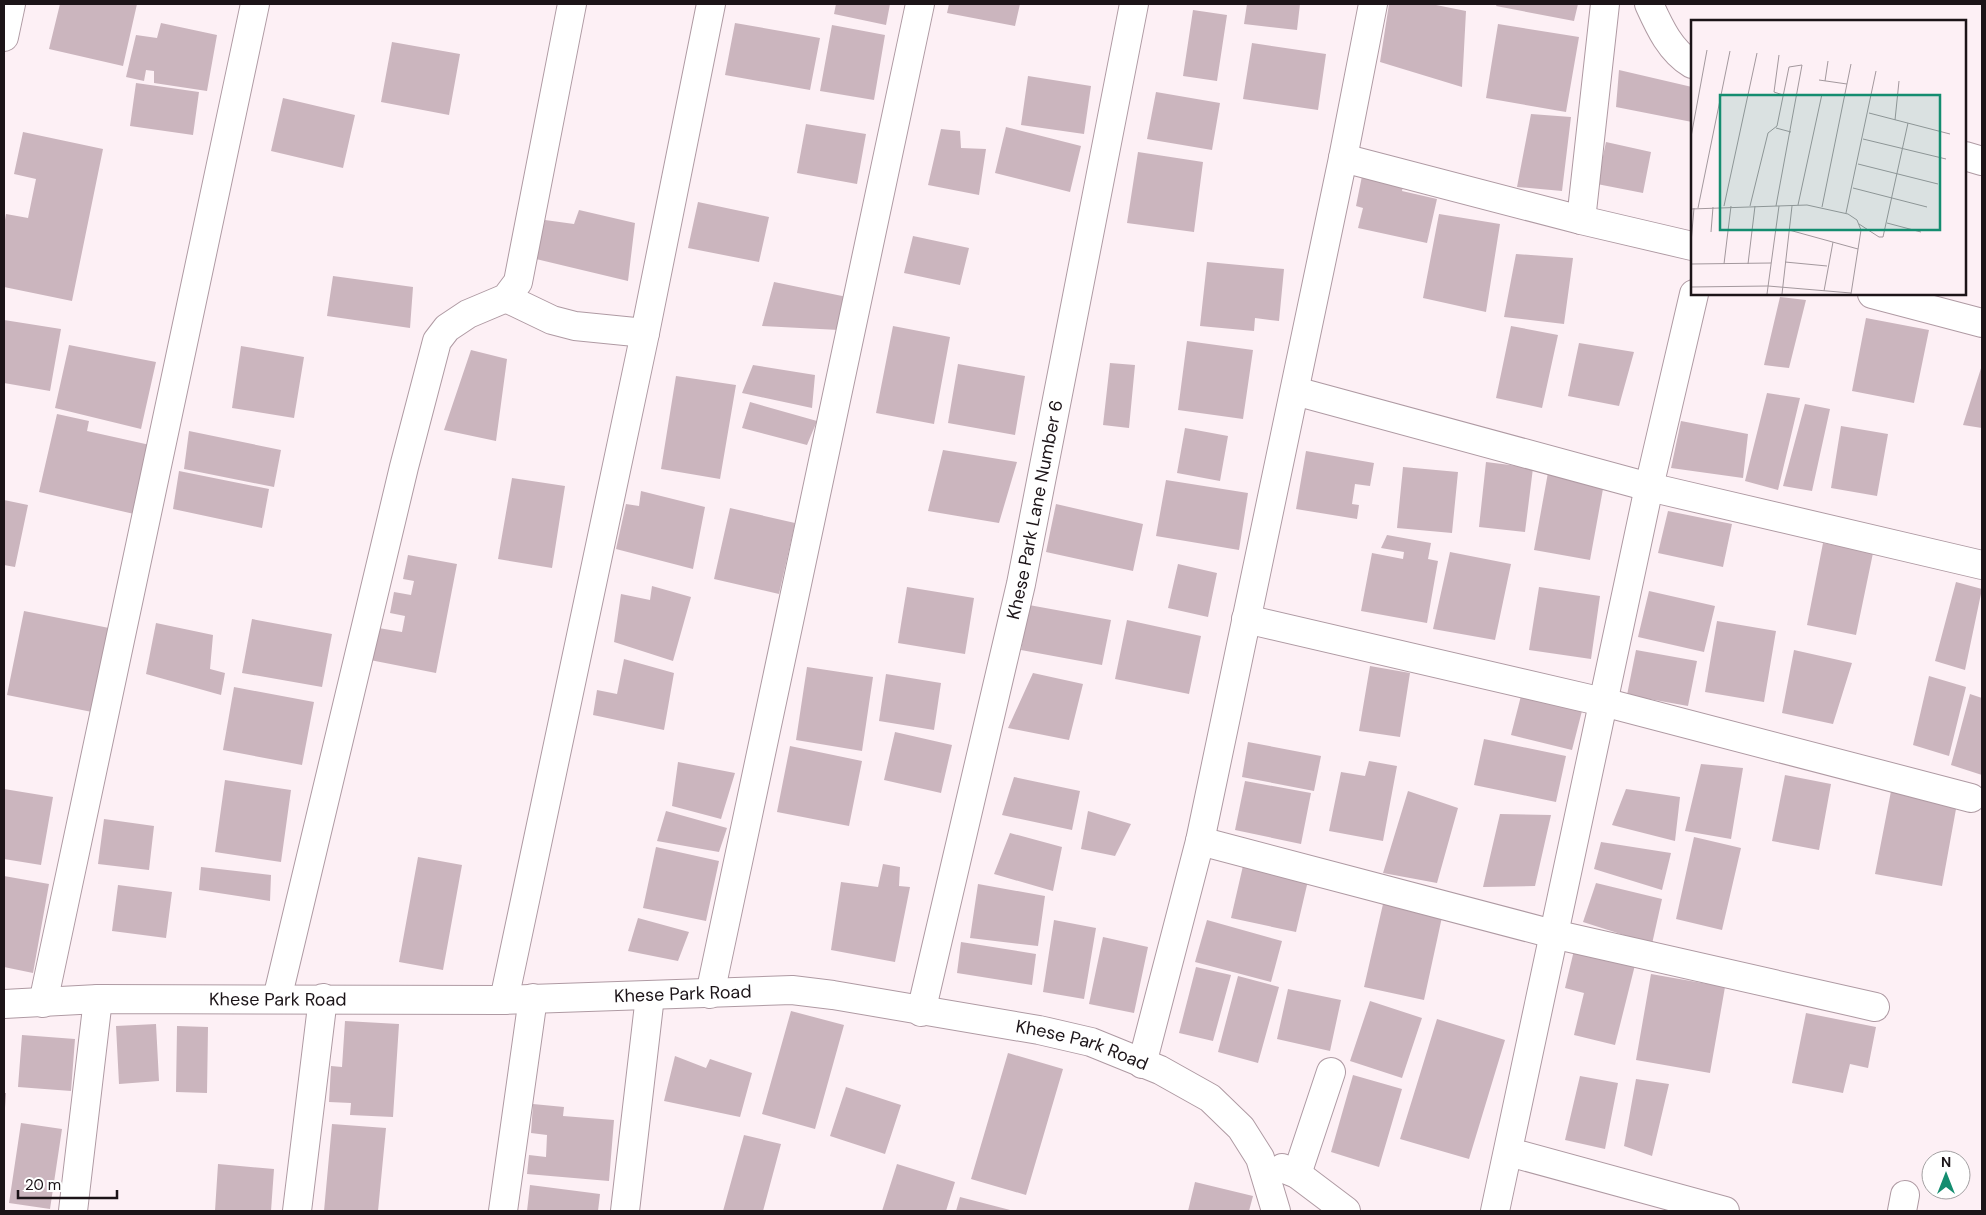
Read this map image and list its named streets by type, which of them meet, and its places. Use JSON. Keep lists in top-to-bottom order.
{
  "streets": {
    "street": ["Khese Park Lane Number 6", "Khese Park Road"]
  },
  "crossings": [
    ["Khese Park Lane Number 6", "Khese Park Road"]
  ],
  "scale_bar": "20 m",
  "north": "top"
}
